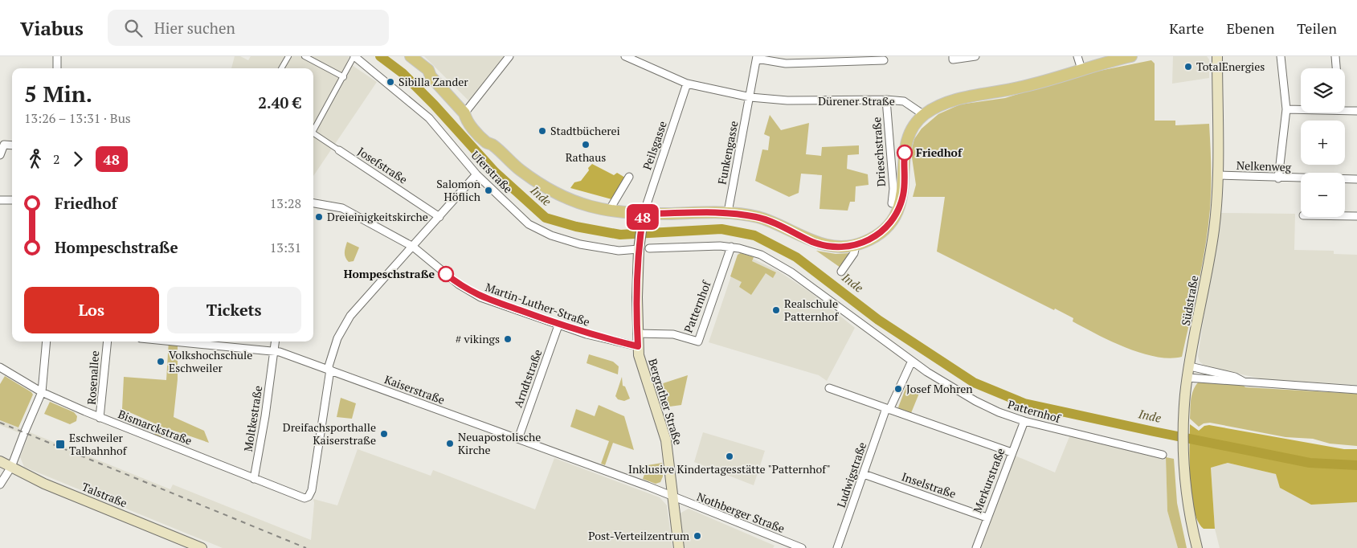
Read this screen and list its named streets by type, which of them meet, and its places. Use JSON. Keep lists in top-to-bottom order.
{
  "streets": {
    "main road": ["Südstraße", "Bergrather Straße", "Talstraße"],
    "street": [
      "Dürener Straße",
      "Peilsgasse",
      "Drieschstraße",
      "Funkengasse",
      "Josefstraße",
      "Nelkenweg",
      "Uferstraße",
      "Martin-Luther-Straße",
      "Patternhof",
      "Rosenallee",
      "Arndtstraße",
      "Kaiserstraße",
      "Moltkestraße",
      "Bismarckstraße",
      "Ludwigstraße",
      "Merkurstraße",
      "Inselstraße",
      "Nothberger Straße"
    ]
  },
  "crossings": [
    ["Dürener Straße", "Peilsgasse"],
    ["Dürener Straße", "Drieschstraße"],
    ["Dürener Straße", "Funkengasse"],
    ["Peilsgasse", "Bergrather Straße"],
    ["Nelkenweg", "Südstraße"],
    ["Uferstraße", "Patternhof"],
    ["Uferstraße", "Bergrather Straße"],
    ["Martin-Luther-Straße", "Arndtstraße"],
    ["Martin-Luther-Straße", "Bergrather Straße"],
    ["Patternhof", "Bergrather Straße"],
    ["Patternhof", "Merkurstraße"],
    ["Rosenallee", "Bismarckstraße"],
    ["Arndtstraße", "Kaiserstraße"],
    ["Kaiserstraße", "Bergrather Straße"],
    ["Kaiserstraße", "Moltkestraße"],
    ["Kaiserstraße", "Bismarckstraße"],
    ["Kaiserstraße", "Nothberger Straße"],
    ["Bergrather Straße", "Nothberger Straße"],
    ["Moltkestraße", "Bismarckstraße"],
    ["Ludwigstraße", "Inselstraße"],
    ["Merkurstraße", "Inselstraße"]
  ],
  "water": ["Inde"],
  "places": {
    "other": [
      "TotalEnergies",
      "Sibilla Zander",
      "Stadtbücherei",
      "Rathaus",
      "Friedhof",
      "Salomon Höflich",
      "Dreieinigkeitskirche",
      "Hompeschstraße",
      "Realschule Patternhof",
      "# vikings",
      "Volkshochschule Eschweiler",
      "Josef Mohren",
      "Dreifachsporthalle Kaiserstraße",
      "Neuapostolische Kirche",
      "Inklusive Kindertagesstätte \"Patternhof\"",
      "Post-Verteilzentrum"
    ],
    "transit": ["Eschweiler Talbahnhof"]
  },
  "lines": ["bus line 48"],
  "page": {
    "header": "Viabus",
    "search": "Hier suchen",
    "nav": ["Karte", "Ebenen", "Teilen"],
    "on_map": "48",
    "map_buttons": ["+", "−"],
    "heading": ["5 Min.", "13:26 – 13:31 · Bus", "2.40 €"],
    "legs": ["2", "48"],
    "list": [
      {
        "name": "Friedhof",
        "value": "13:28"
      },
      {
        "name": "Hompeschstraße",
        "value": "13:31"
      }
    ],
    "buttons": ["Los", "Tickets"]
  }
}
